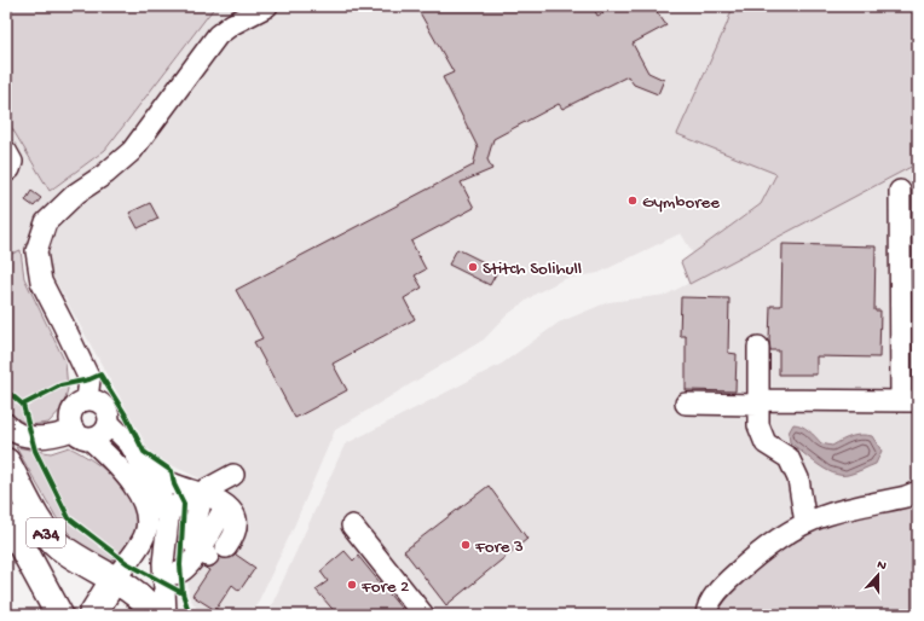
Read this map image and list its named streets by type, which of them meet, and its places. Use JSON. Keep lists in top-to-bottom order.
{
  "streets": {
    "highway": ["A34"]
  },
  "places": [
    "Gymboree",
    "Stitch Solihull",
    "Fore 3",
    "Fore 2"
  ],
  "north": "top"
}
